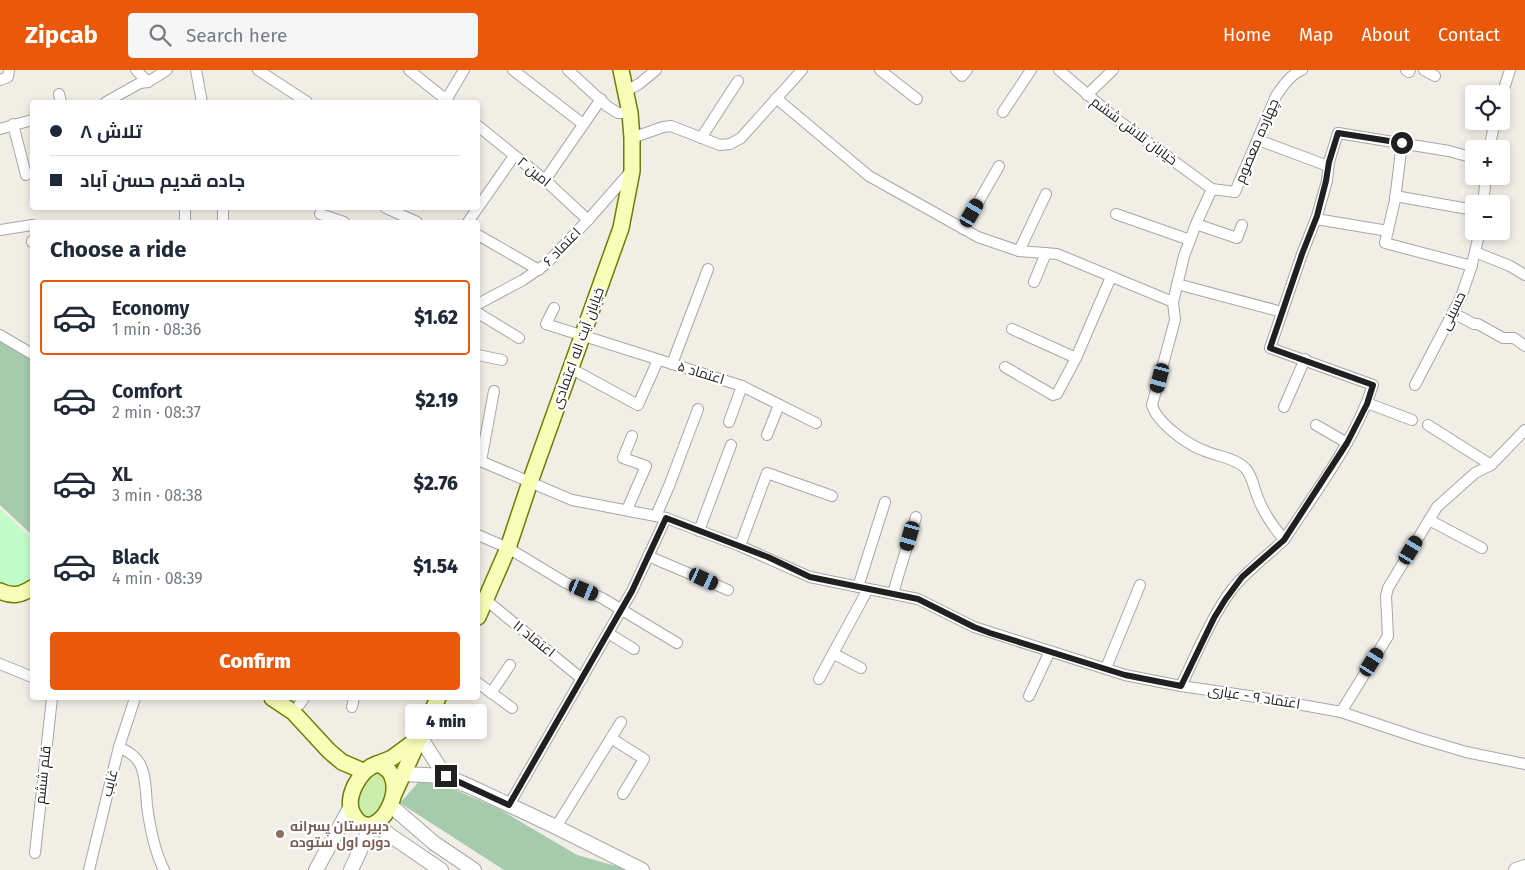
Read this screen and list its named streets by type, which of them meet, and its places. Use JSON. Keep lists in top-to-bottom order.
{
  "streets": {
    "main road": ["خیابان آیت اله اعتمادی"],
    "street": [
      "خیابان تلاش ششم",
      "چهارده معصوم",
      "امین ۲",
      "اعتماد ۶",
      "حسینی",
      "اعتماد ۵",
      "اعتماد ۱۱",
      "اعتماد ۹ - عیاری",
      "قلم ششم",
      "غایب"
    ]
  },
  "crossings": [
    ["خیابان تلاش ششم", "چهارده معصوم"],
    ["امین ۲", "اعتماد ۶"],
    ["اعتماد ۶", "خیابان آیت اله اعتمادی"],
    ["خیابان آیت اله اعتمادی", "اعتماد ۵"],
    ["خیابان آیت اله اعتمادی", "اعتماد ۱۱"],
    ["خیابان آیت اله اعتمادی", "اعتماد ۹ - عیاری"]
  ],
  "places": ["دبیرستان پسرانه دوره اول ستوده"],
  "page": {
    "header": "Zipcab",
    "search": "Search here",
    "nav": [
      "Home",
      "Map",
      "About",
      "Contact"
    ],
    "map_buttons": ["+", "−"],
    "banner": ["تلاش ۸", "جاده قدیم حسن آباد"],
    "heading": "Choose a ride",
    "list": [
      {
        "name": "Economy",
        "note": "1 min · 08:36",
        "value": "$1.62"
      },
      {
        "name": "Comfort",
        "note": "2 min · 08:37",
        "value": "$2.19"
      },
      {
        "name": "XL",
        "note": "3 min · 08:38",
        "value": "$2.76"
      },
      {
        "name": "Black",
        "note": "4 min · 08:39",
        "value": "$1.54"
      }
    ],
    "buttons": "Confirm",
    "bubble": "4 min"
  }
}
